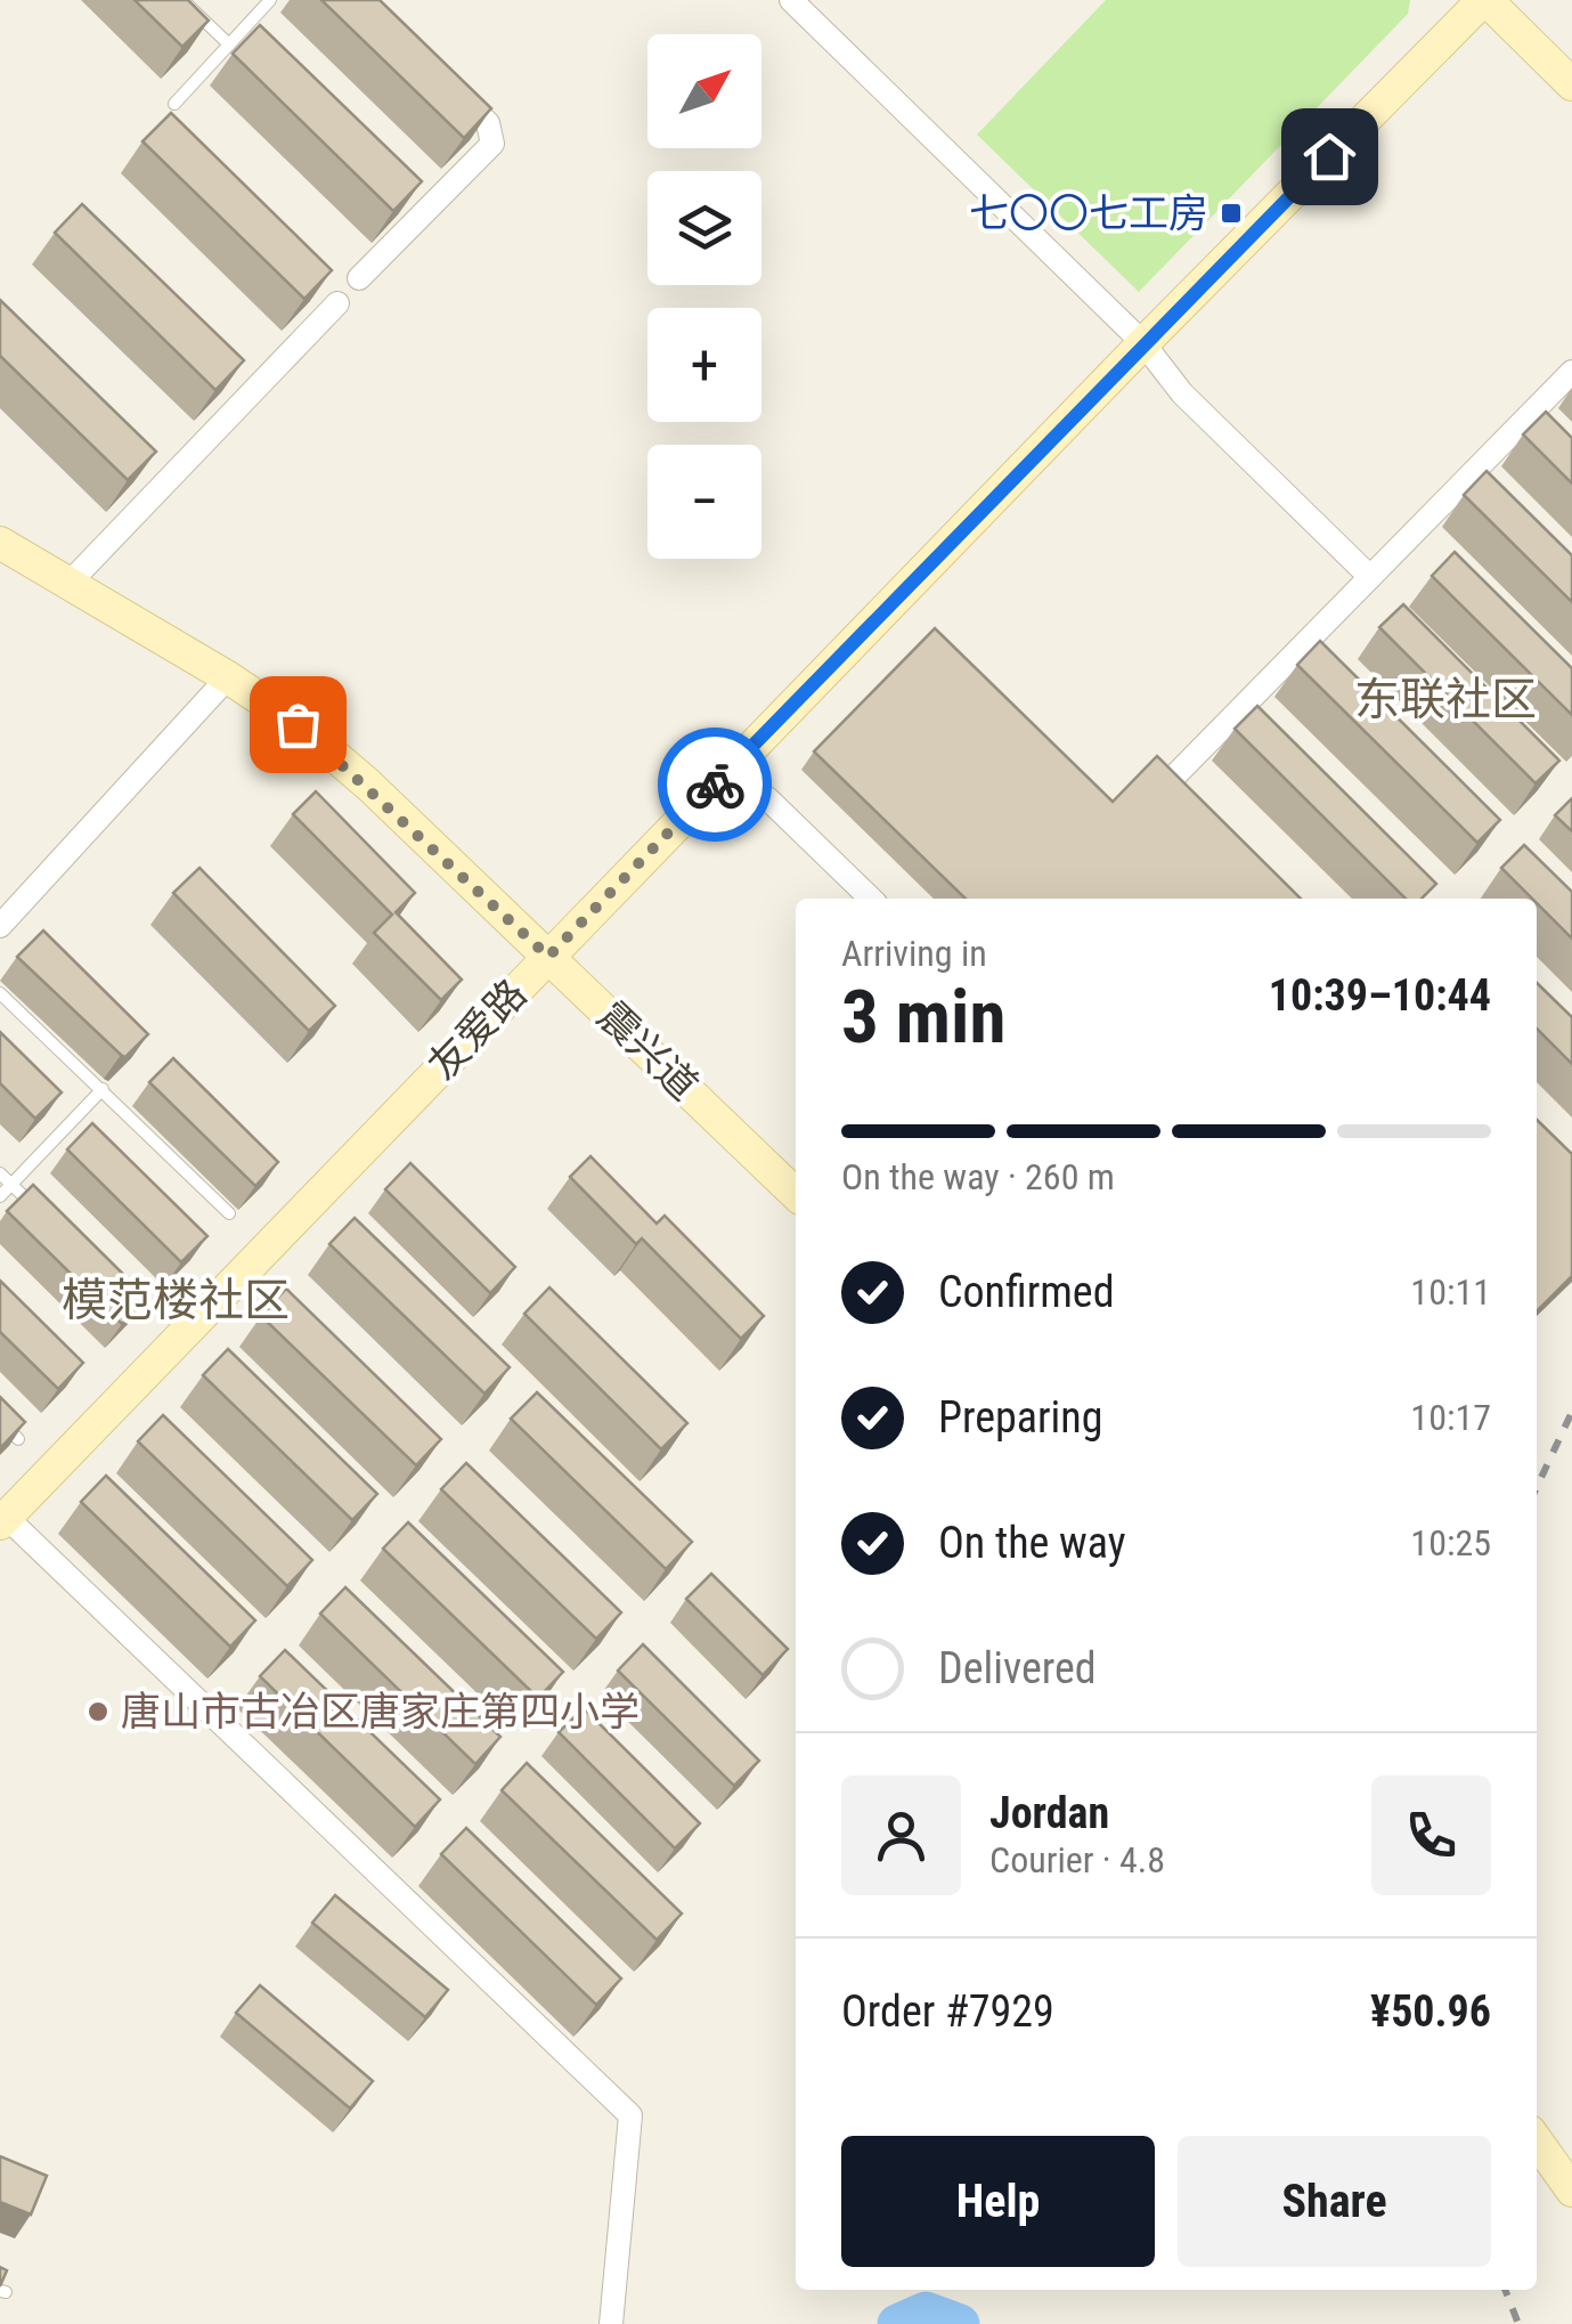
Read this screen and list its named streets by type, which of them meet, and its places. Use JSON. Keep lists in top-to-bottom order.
{
  "streets": {
    "street": ["友爱路", "震兴道"]
  },
  "crossings": [
    ["友爱路", "震兴道"]
  ],
  "districts": ["东联社区", "模范楼社区"],
  "places": {
    "transit": ["七〇〇七工房"],
    "other": ["唐山市古冶区唐家庄第四小学"]
  },
  "north": "top right",
  "page": {
    "map_buttons": ["+", "−"],
    "heading": ["3 min", "Arriving in", "10:39–10:44"],
    "panel": [
      "Jordan",
      "Courier · 4.8",
      "Order #7929",
      "¥50.96"
    ],
    "bar": "On the way · 260 m",
    "list": [
      ["Confirmed", "10:11"],
      ["Preparing", "10:17"],
      ["On the way", "10:25"],
      "Delivered"
    ],
    "buttons": ["Help", "Share"]
  }
}
